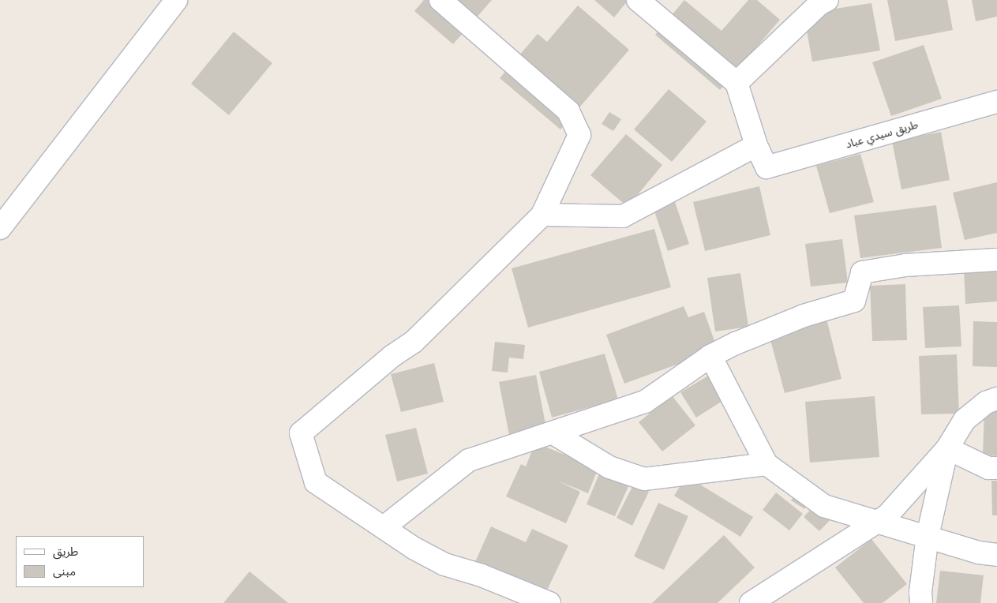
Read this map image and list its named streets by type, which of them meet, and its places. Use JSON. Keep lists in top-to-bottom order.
{
  "streets": {
    "street": ["طريق سيدي عباد"]
  },
  "legend": ["طريق", "مبنى"]
}
